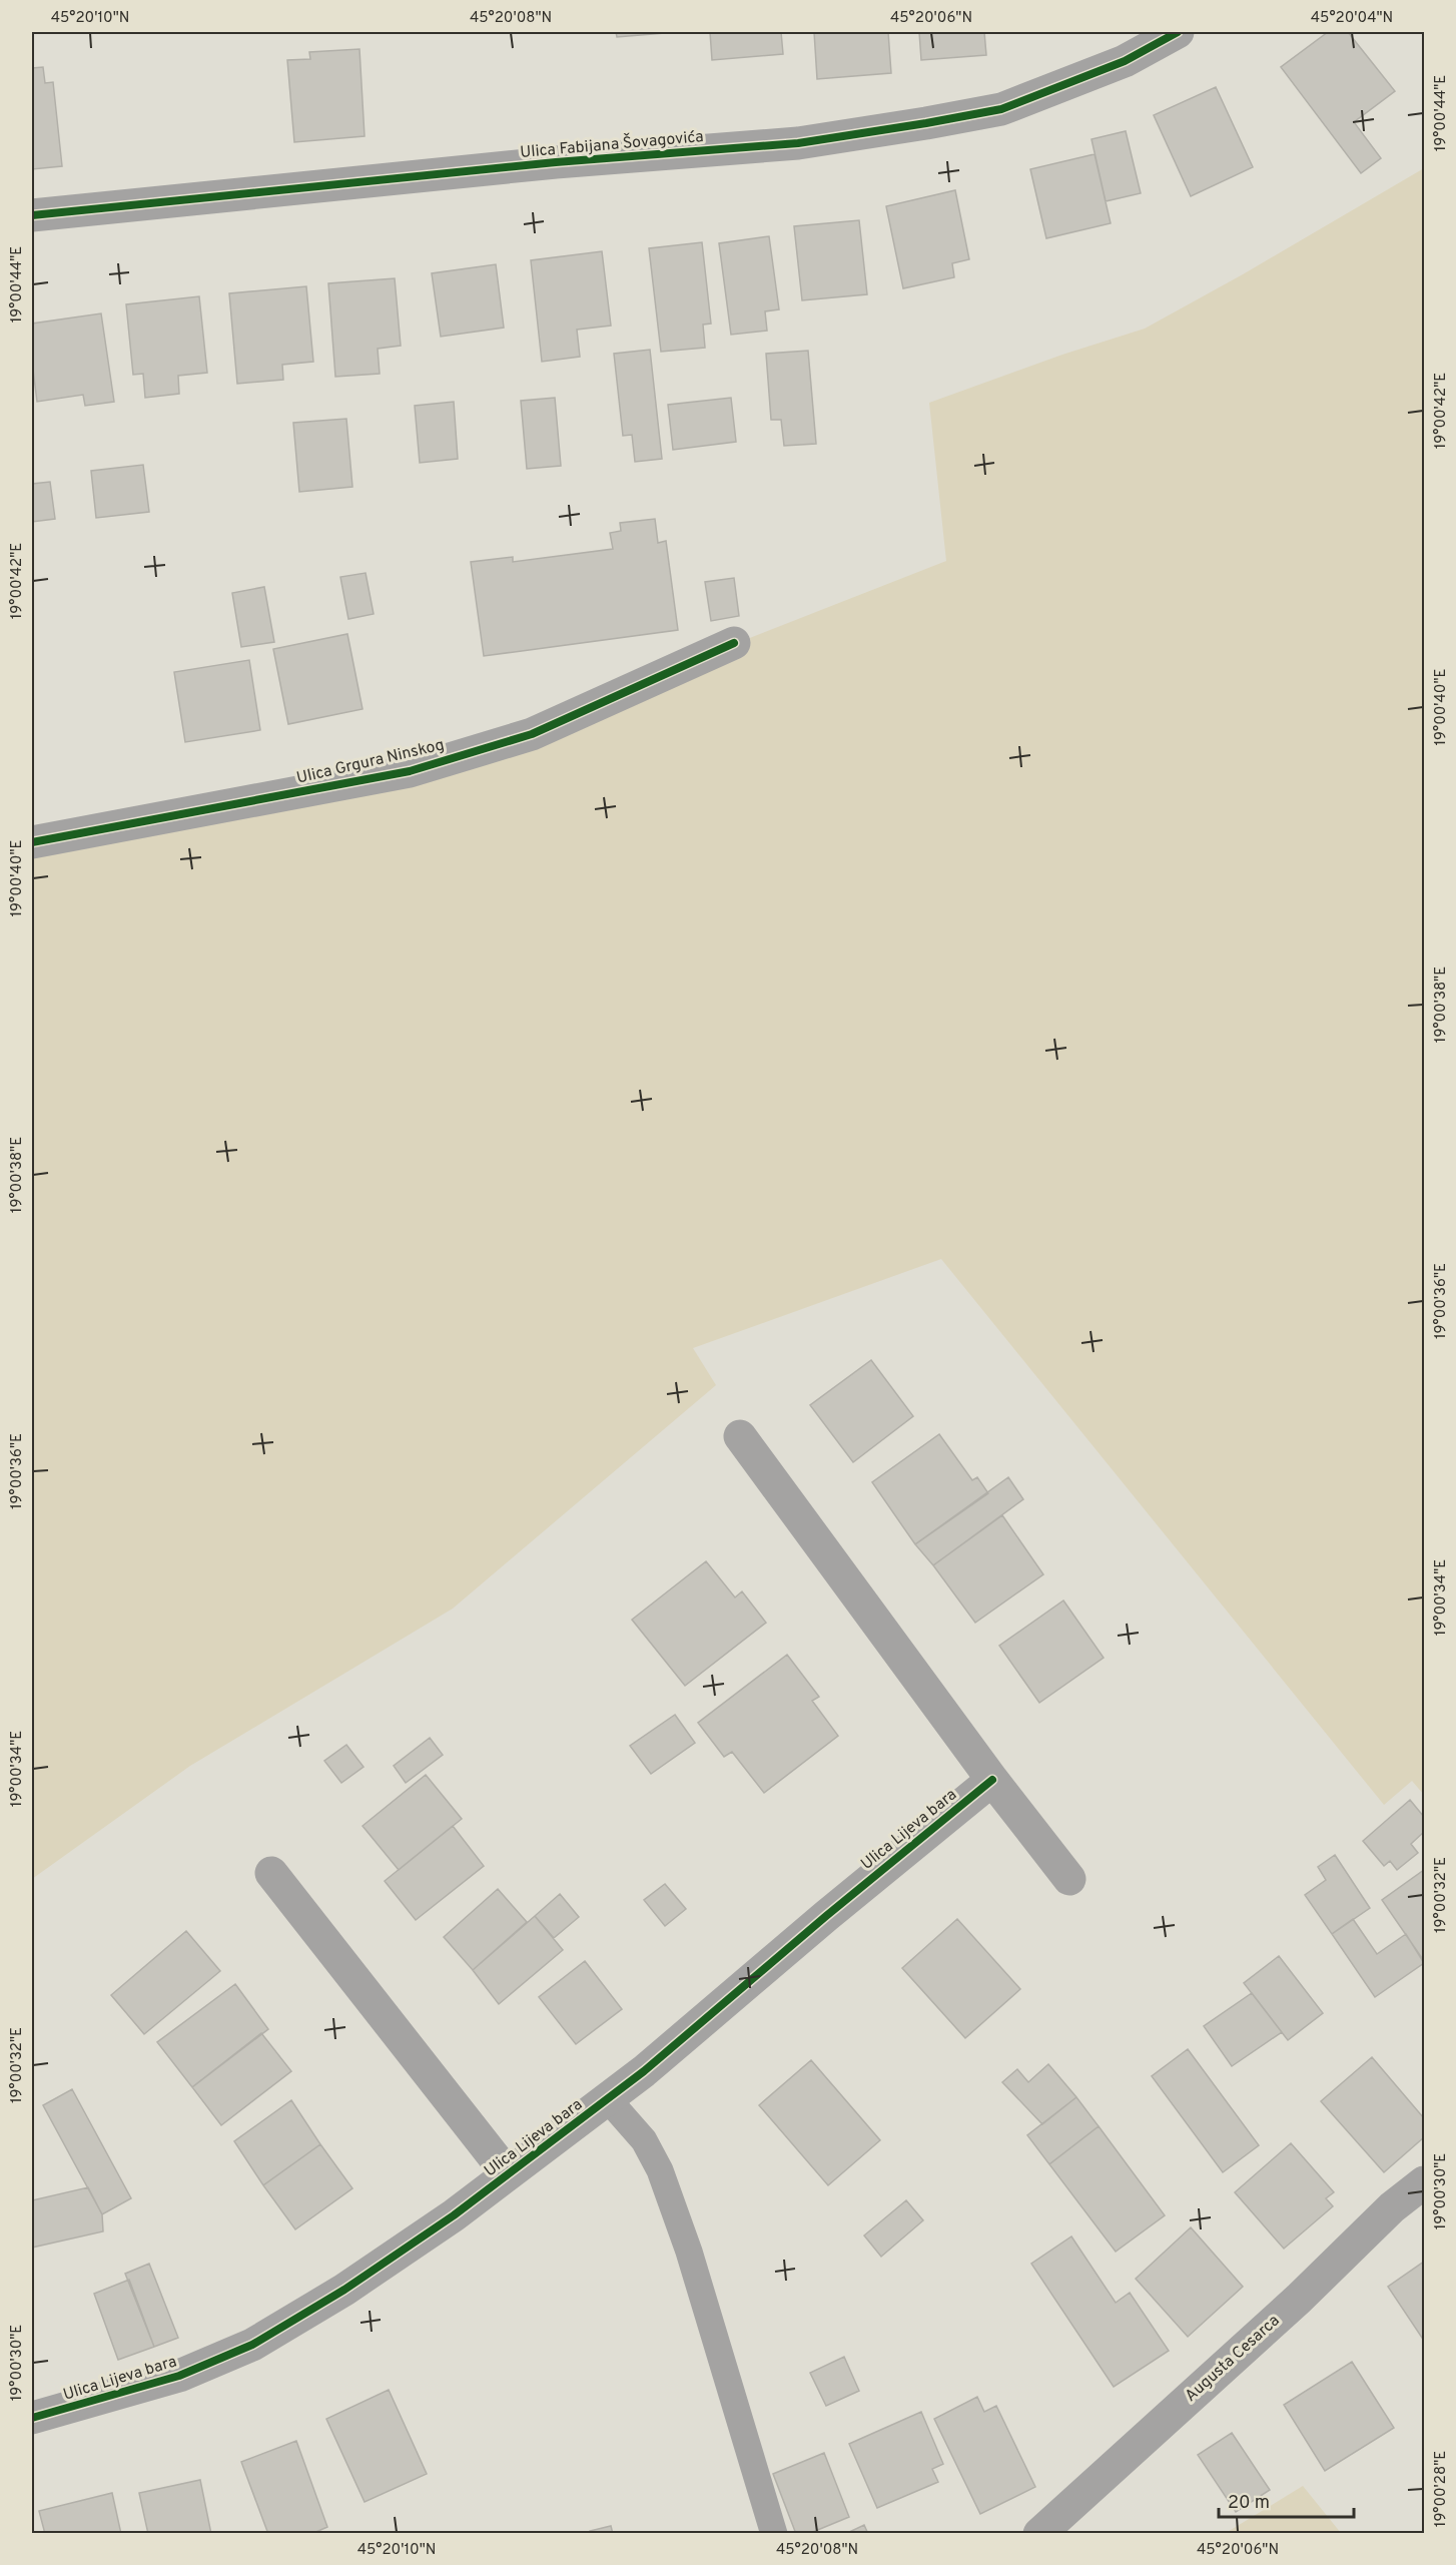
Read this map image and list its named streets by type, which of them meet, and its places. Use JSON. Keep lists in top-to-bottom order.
{
  "streets": {
    "street": [
      "Ulica Fabijana Šovagovića",
      "Ulica Grgura Ninskog",
      "Ulica Lijeva bara",
      "Augusta Cesarca"
    ]
  },
  "scale_bar": "20 m",
  "coordinates": [
    "45°20'10\"N",
    "45°20'08\"N",
    "45°20'06\"N",
    "45°20'04\"N",
    "19°00'44\"E",
    "19°00'42\"E",
    "19°00'40\"E",
    "19°00'38\"E",
    "19°00'36\"E",
    "19°00'34\"E",
    "19°00'32\"E",
    "19°00'30\"E",
    "19°00'28\"E"
  ]
}
